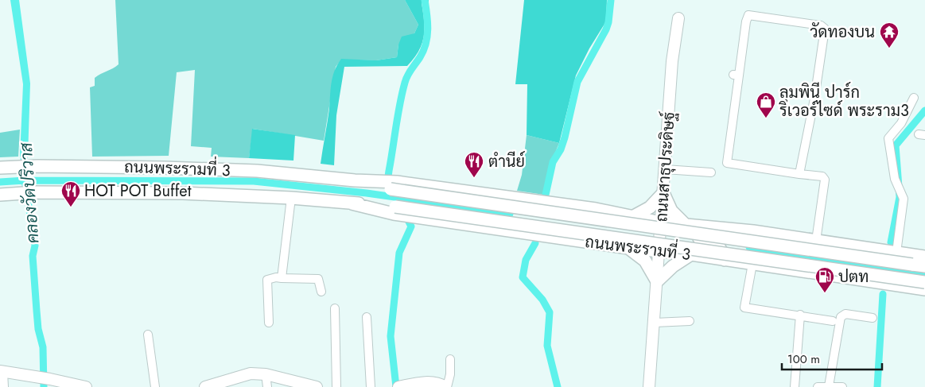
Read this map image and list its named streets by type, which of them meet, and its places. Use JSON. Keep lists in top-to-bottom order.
{
  "streets": {
    "main road": ["ถนนพระรามที่ 3"],
    "street": ["ถนนสาธุประดิษฐ์"]
  },
  "crossings": [
    ["ถนนสาธุประดิษฐ์", "ถนนพระรามที่ 3"]
  ],
  "water": ["คลองวัดปริวาส"],
  "places": {
    "temple": ["วัดทองบน"],
    "shop": ["ลุมพินี ปาร์ก ริเวอร์ไซด์ พระราม3"],
    "restaurant": ["ตำนีย์", "HOT POT Buffet"],
    "fuel station": ["ปตท"]
  },
  "scale_bar": "100 m"
}
